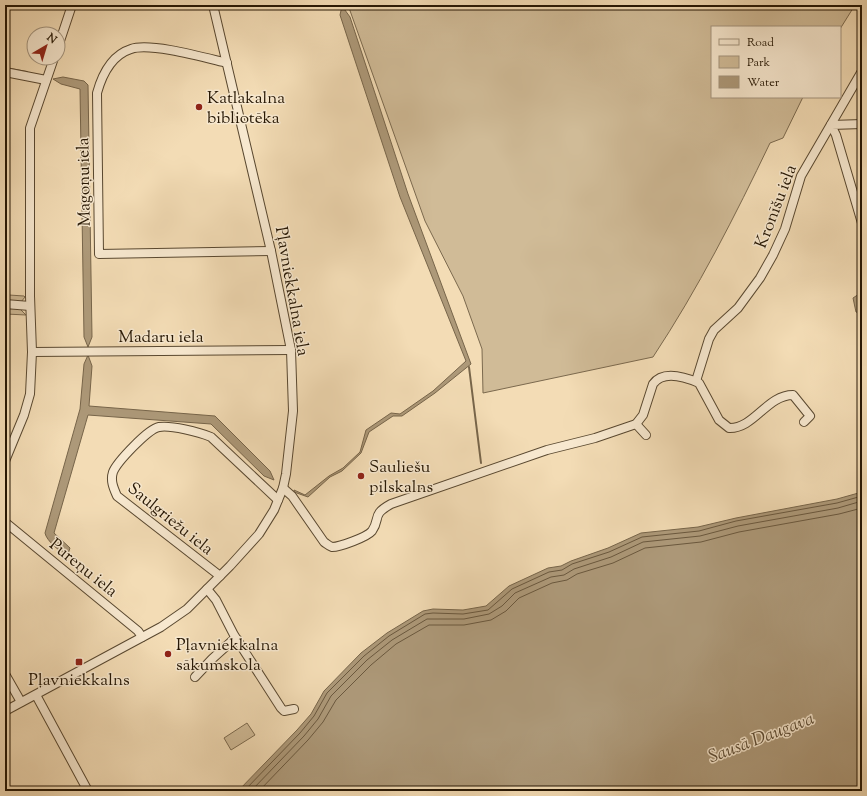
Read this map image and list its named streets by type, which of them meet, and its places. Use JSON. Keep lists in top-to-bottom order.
{
  "streets": {
    "street": [
      "Magoņu iela",
      "Kronīšu iela",
      "Pļavniekkalna iela",
      "Madaru iela",
      "Saulgriežu iela",
      "Pureņu iela"
    ]
  },
  "crossings": [
    ["Magoņu iela", "Pļavniekkalna iela"],
    ["Pļavniekkalna iela", "Madaru iela"],
    ["Pļavniekkalna iela", "Saulgriežu iela"],
    ["Pļavniekkalna iela", "Pureņu iela"]
  ],
  "water": ["Sausā Daugava"],
  "places": {
    "other": ["Katlakalna bibliotēka", "Sauliešu pilskalns", "Pļavniekkalna sākumskola"],
    "transit": ["Pļavniekkalns"]
  },
  "legend": ["Road", "Park", "Water"],
  "north": "top right"
}
